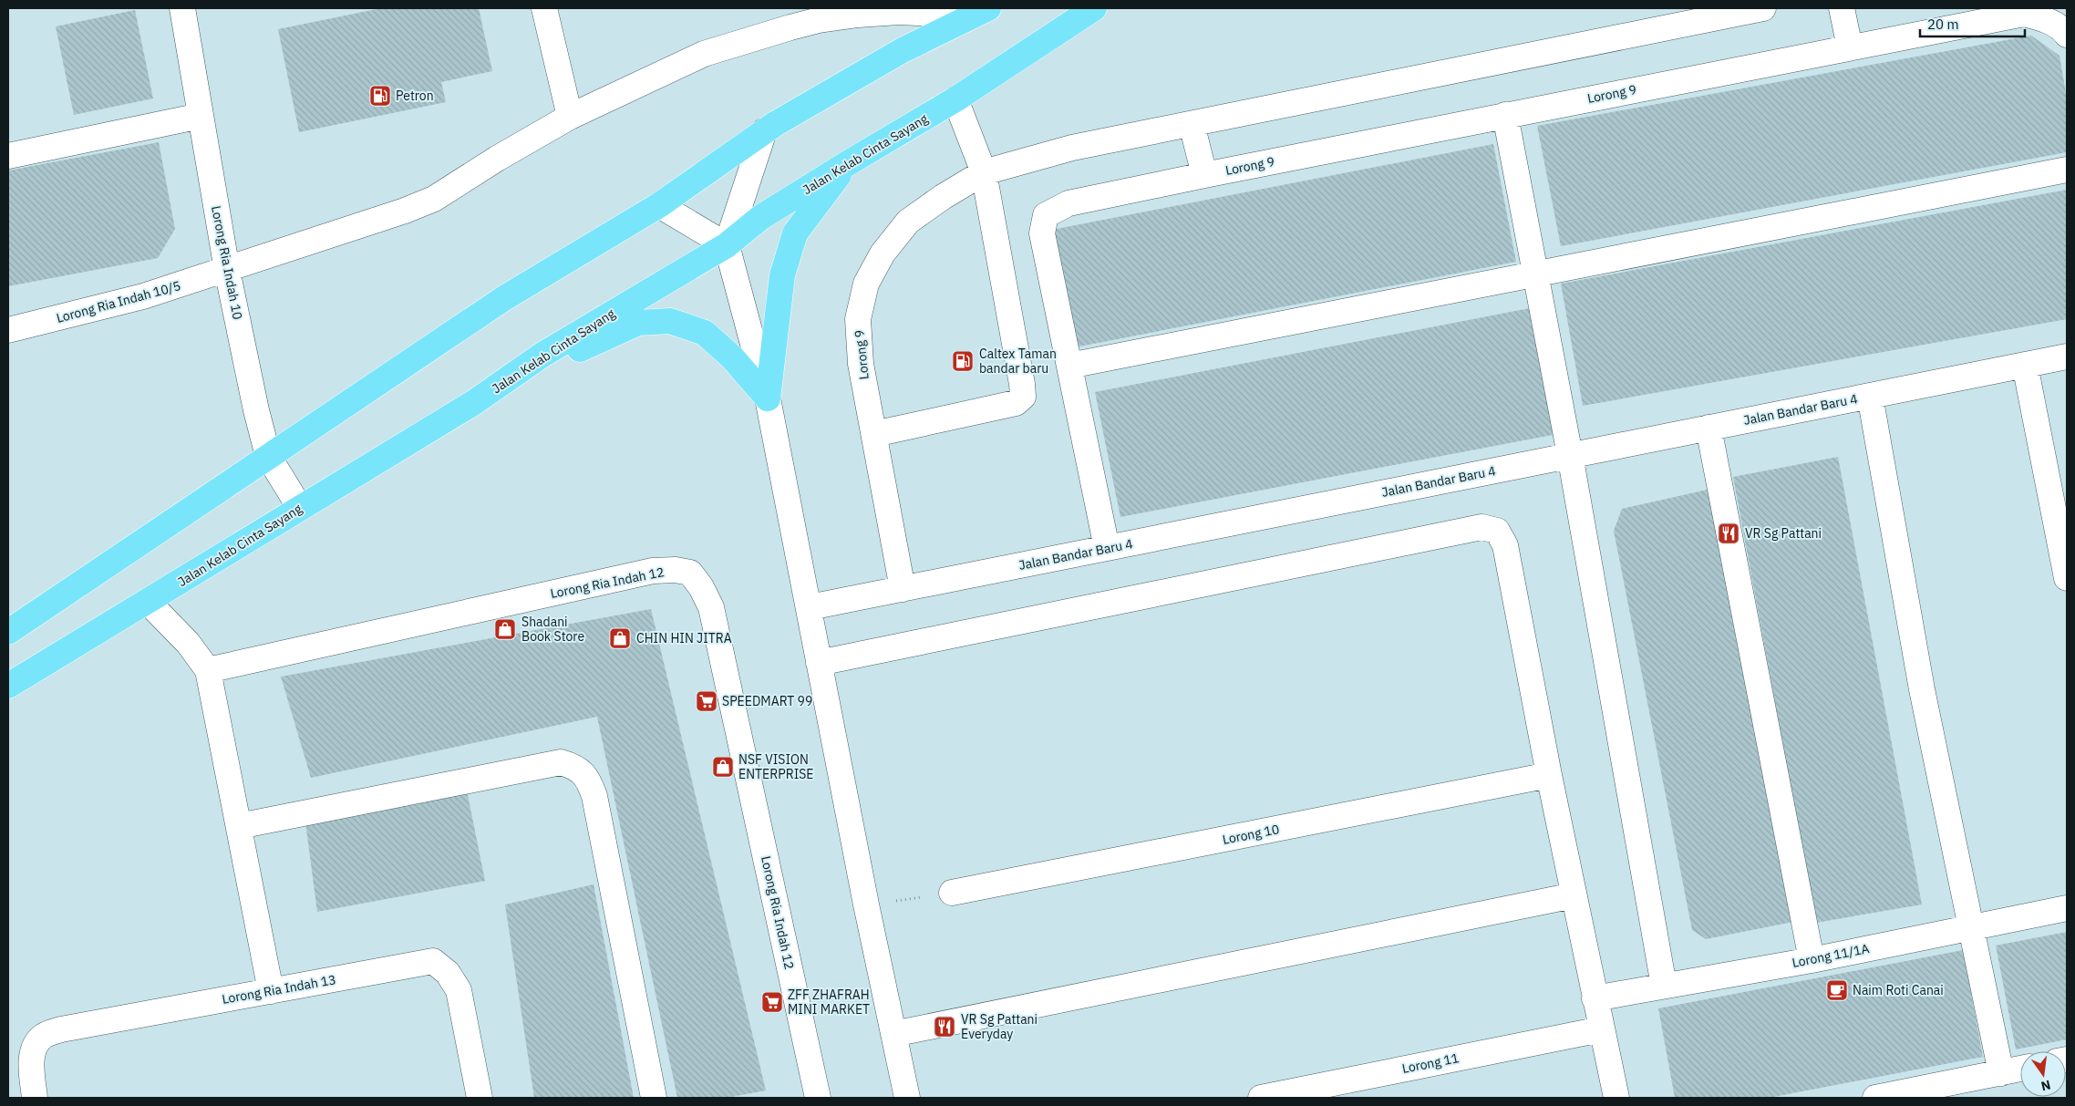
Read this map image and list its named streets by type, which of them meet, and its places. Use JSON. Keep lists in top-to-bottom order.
{
  "streets": {
    "main road": ["Jalan Kelab Cinta Sayang"],
    "street": [
      "Lorong 9",
      "Lorong Ria Indah 10",
      "Lorong Ria Indah 10/5",
      "Jalan Bandar Baru 4",
      "Lorong Ria Indah 12",
      "Lorong 10",
      "Lorong 11/1A",
      "Lorong Ria Indah 13",
      "Lorong 11"
    ]
  },
  "crossings": [
    ["Lorong 9", "Jalan Bandar Baru 4"],
    ["Jalan Kelab Cinta Sayang", "Lorong Ria Indah 10"],
    ["Lorong Ria Indah 10", "Lorong Ria Indah 10/5"]
  ],
  "places": {
    "fuel station": ["Petron", "Caltex Taman bandar baru"],
    "restaurant": ["VR Sg Pattani", "VR Sg Pattani Everyday"],
    "shop": ["Shadani Book Store", "CHIN HIN JITRA", "NSF VISION ENTERPRISE"],
    "supermarket": ["SPEEDMART 99", "ZFF ZHAFRAH MINI MARKET"],
    "cafe": ["Naim Roti Canai"]
  },
  "scale_bar": "20 m",
  "north": "bottom"
}
